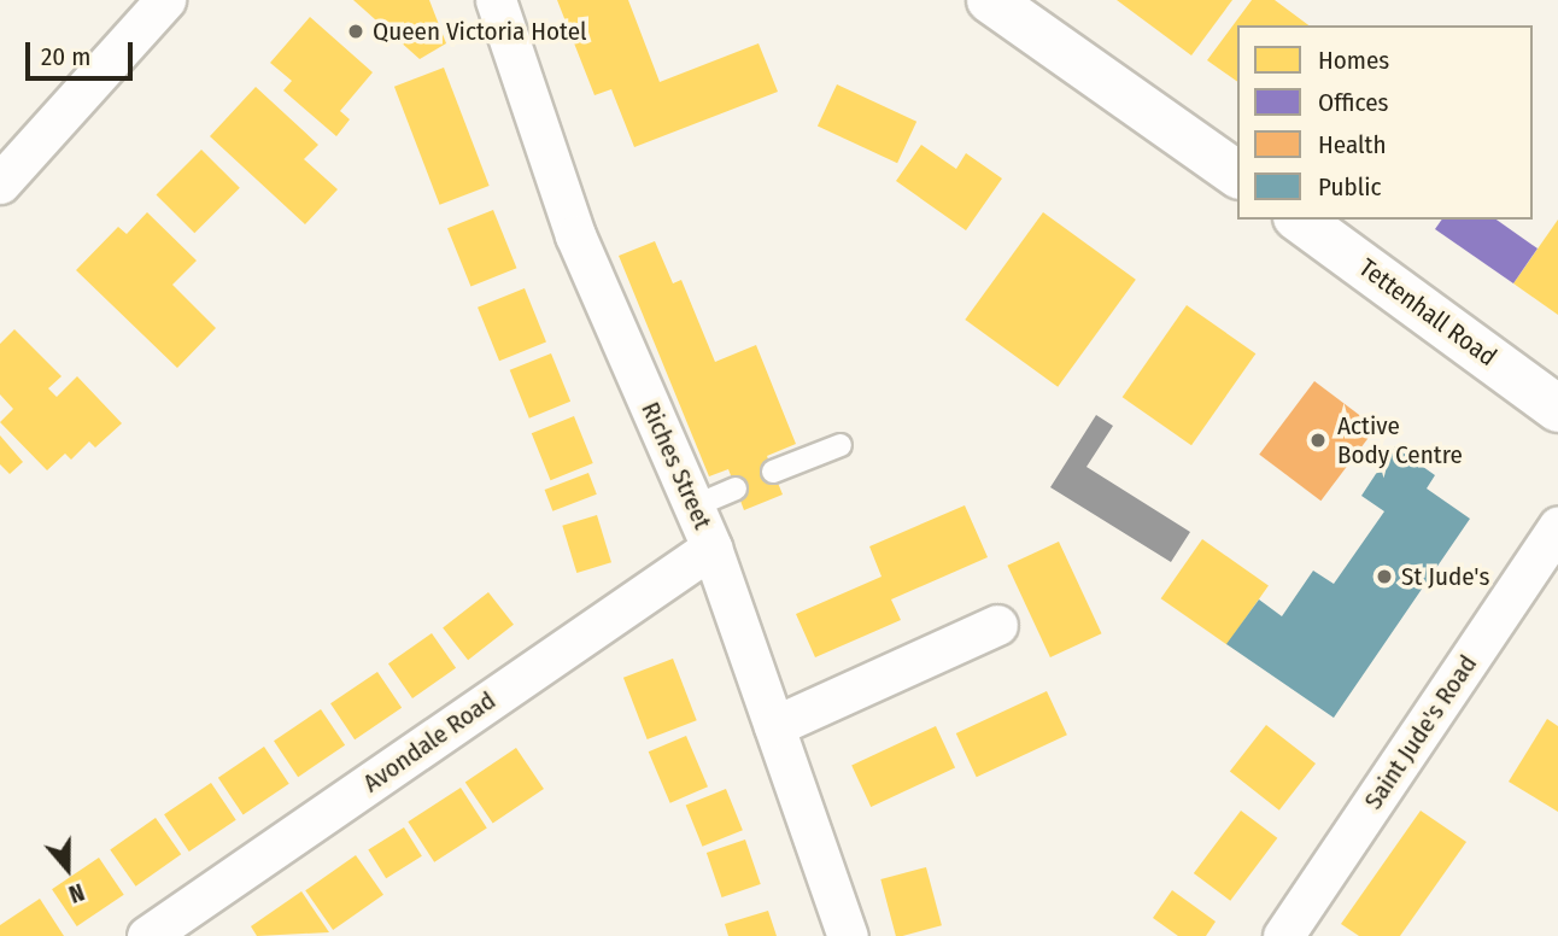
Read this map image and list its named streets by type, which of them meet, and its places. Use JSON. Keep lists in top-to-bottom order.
{
  "streets": {
    "highway": ["Tettenhall Road"],
    "street": ["Riches Street", "Saint Jude's Road", "Avondale Road"]
  },
  "crossings": [
    ["Riches Street", "Avondale Road"]
  ],
  "places": ["Queen Victoria Hotel", "Active Body Centre", "St Jude's"],
  "legend": [
    "Homes",
    "Offices",
    "Health",
    "Public"
  ],
  "scale_bar": "20 m",
  "north": "bottom"
}
